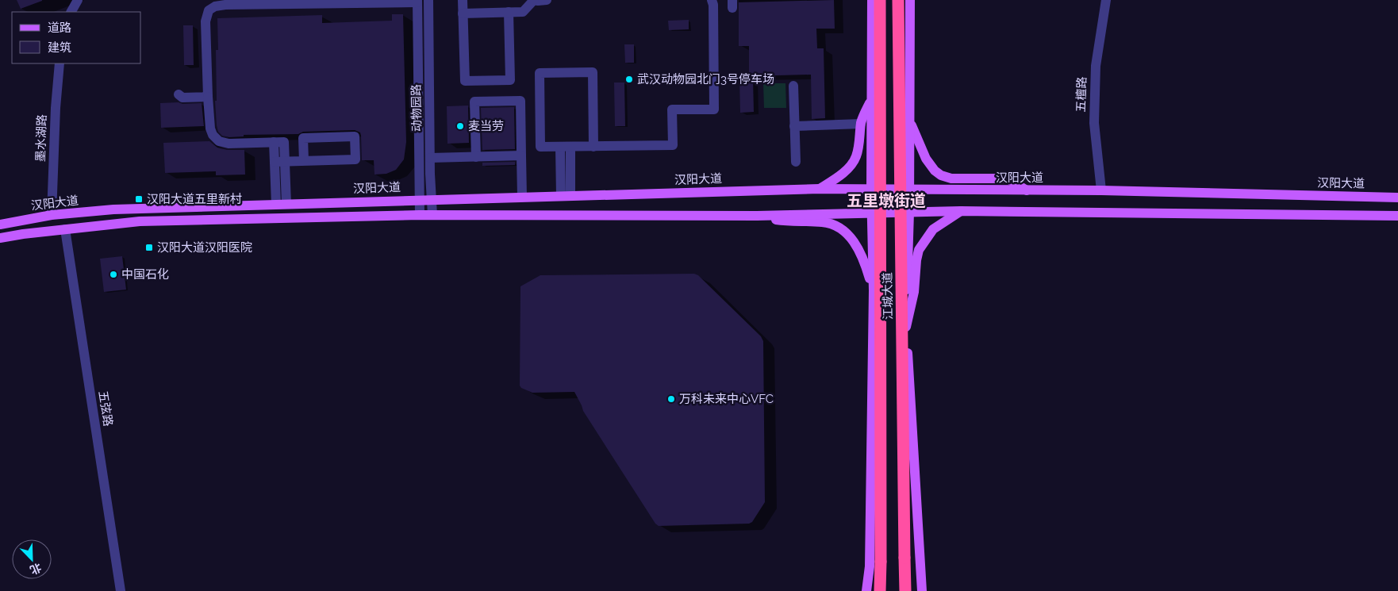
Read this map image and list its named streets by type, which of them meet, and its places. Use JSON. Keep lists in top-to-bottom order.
{
  "streets": {
    "highway": ["江城大道"],
    "main road": ["汉阳大道"],
    "street": [
      "五檀路",
      "动物园路",
      "墨水湖路",
      "五弦路"
    ]
  },
  "crossings": [
    ["五檀路", "汉阳大道"],
    ["动物园路", "汉阳大道"],
    ["墨水湖路", "汉阳大道"],
    ["汉阳大道", "江城大道"]
  ],
  "districts": ["五里墩街道"],
  "places": {
    "other": [
      "武汉动物园北门3号停车场",
      "麦当劳",
      "中国石化",
      "万科未来中心VFC"
    ],
    "transit": ["汉阳大道五里新村", "汉阳大道汉阳医院"]
  },
  "legend": ["道路", "建筑"],
  "north": "bottom right"
}
